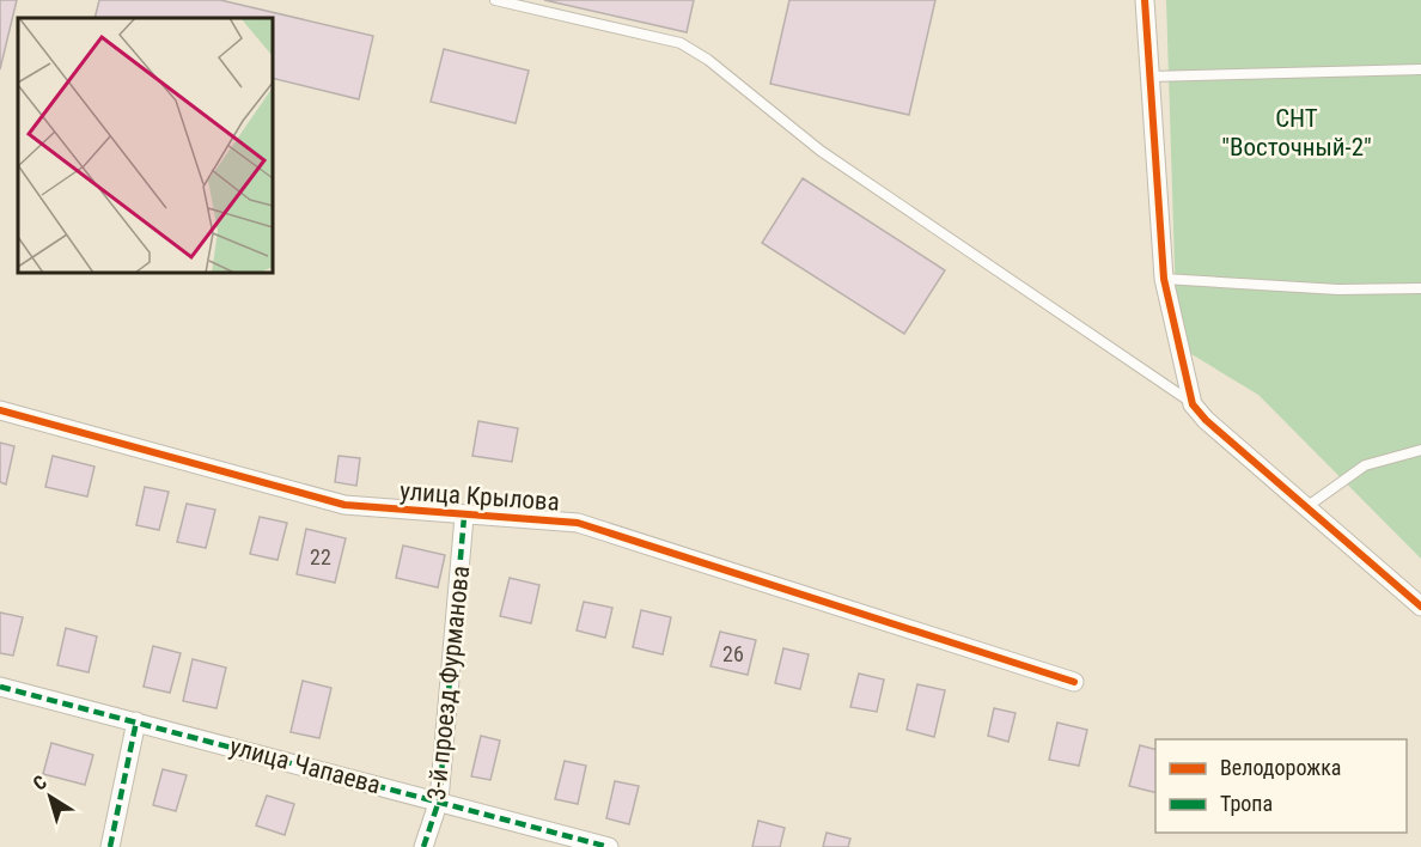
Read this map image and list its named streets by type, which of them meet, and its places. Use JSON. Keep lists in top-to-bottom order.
{
  "streets": {
    "street": ["улица Крылова", "3-й проезд Фурманова", "улица Чапаева"]
  },
  "crossings": [
    ["улица Крылова", "3-й проезд Фурманова"],
    ["3-й проезд Фурманова", "улица Чапаева"]
  ],
  "parks": ["СНТ \"Восточный-2\""],
  "house_numbers": ["22", "26"],
  "legend": ["Велодорожка", "Тропа"],
  "north": "top left"
}
